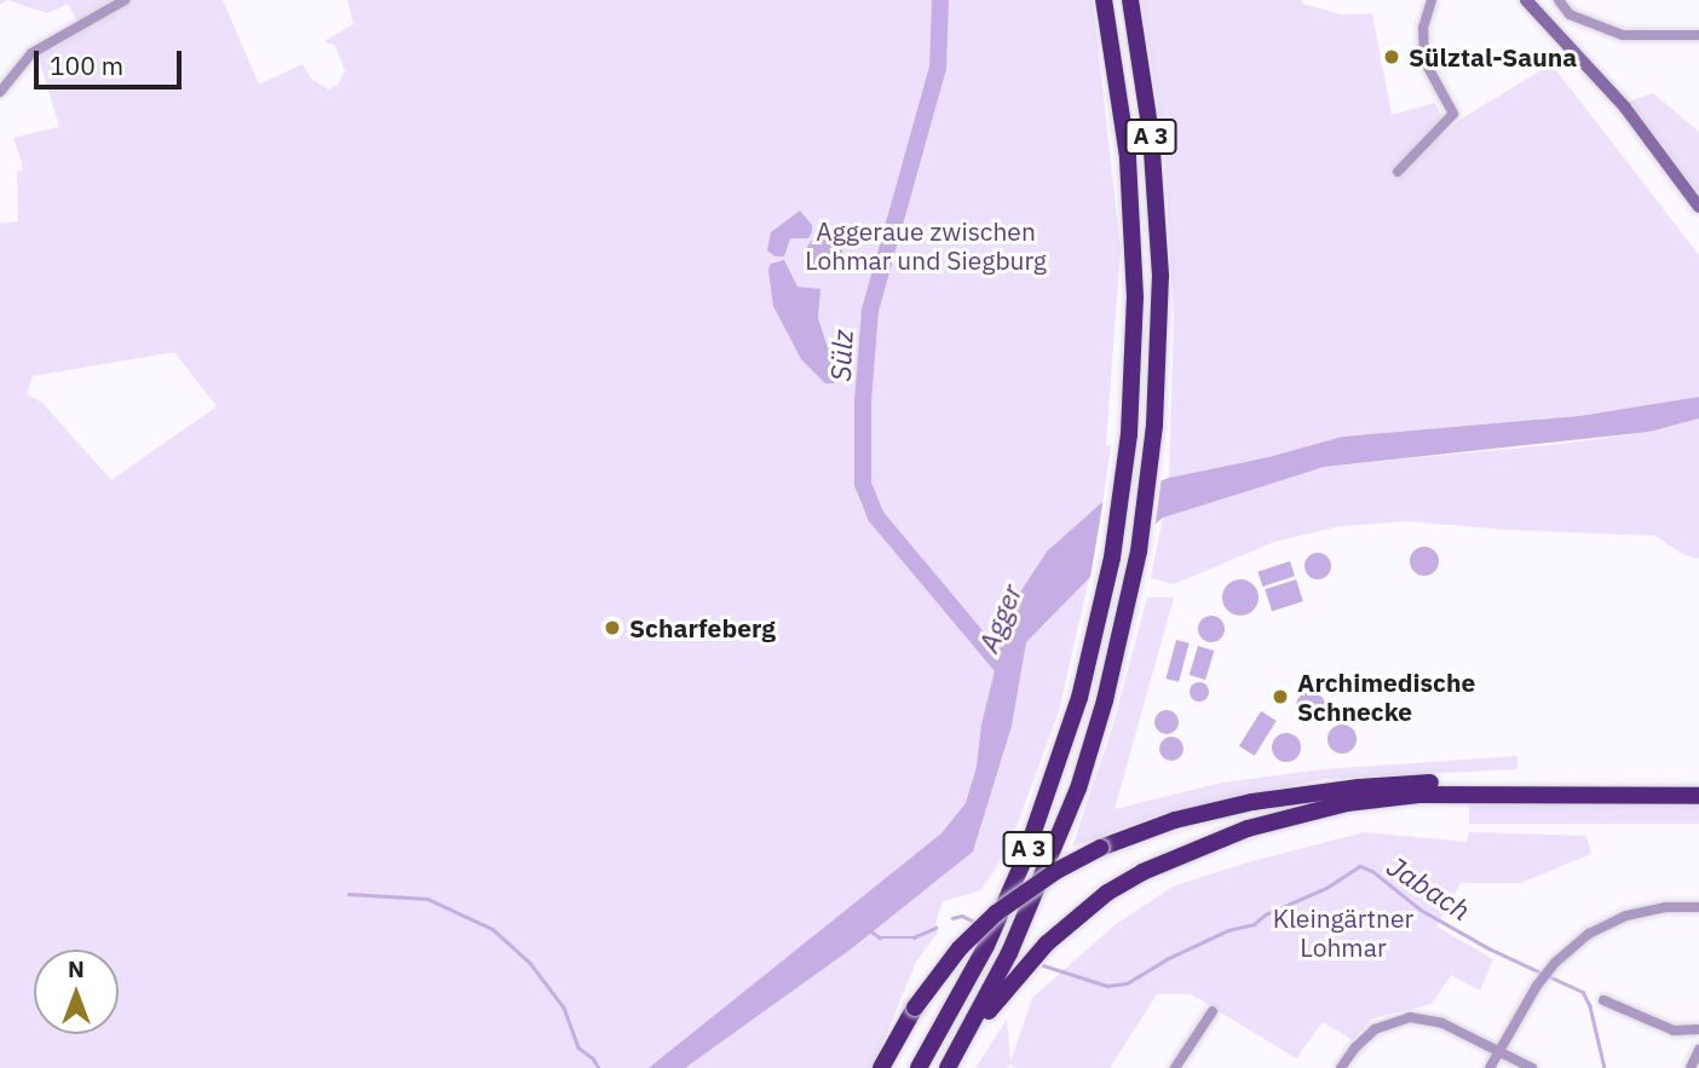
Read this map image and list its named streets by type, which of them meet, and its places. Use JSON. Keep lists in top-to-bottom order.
{
  "streets": {
    "highway": ["A 3"]
  },
  "water": ["Sülz", "Agger", "Jabach"],
  "parks": ["Aggeraue zwischen Lohmar und Siegburg", "Kleingärtner Lohmar"],
  "places": ["Sülztal-Sauna", "Scharfeberg", "Archimedische Schnecke"],
  "scale_bar": "100 m",
  "north": "top"
}
